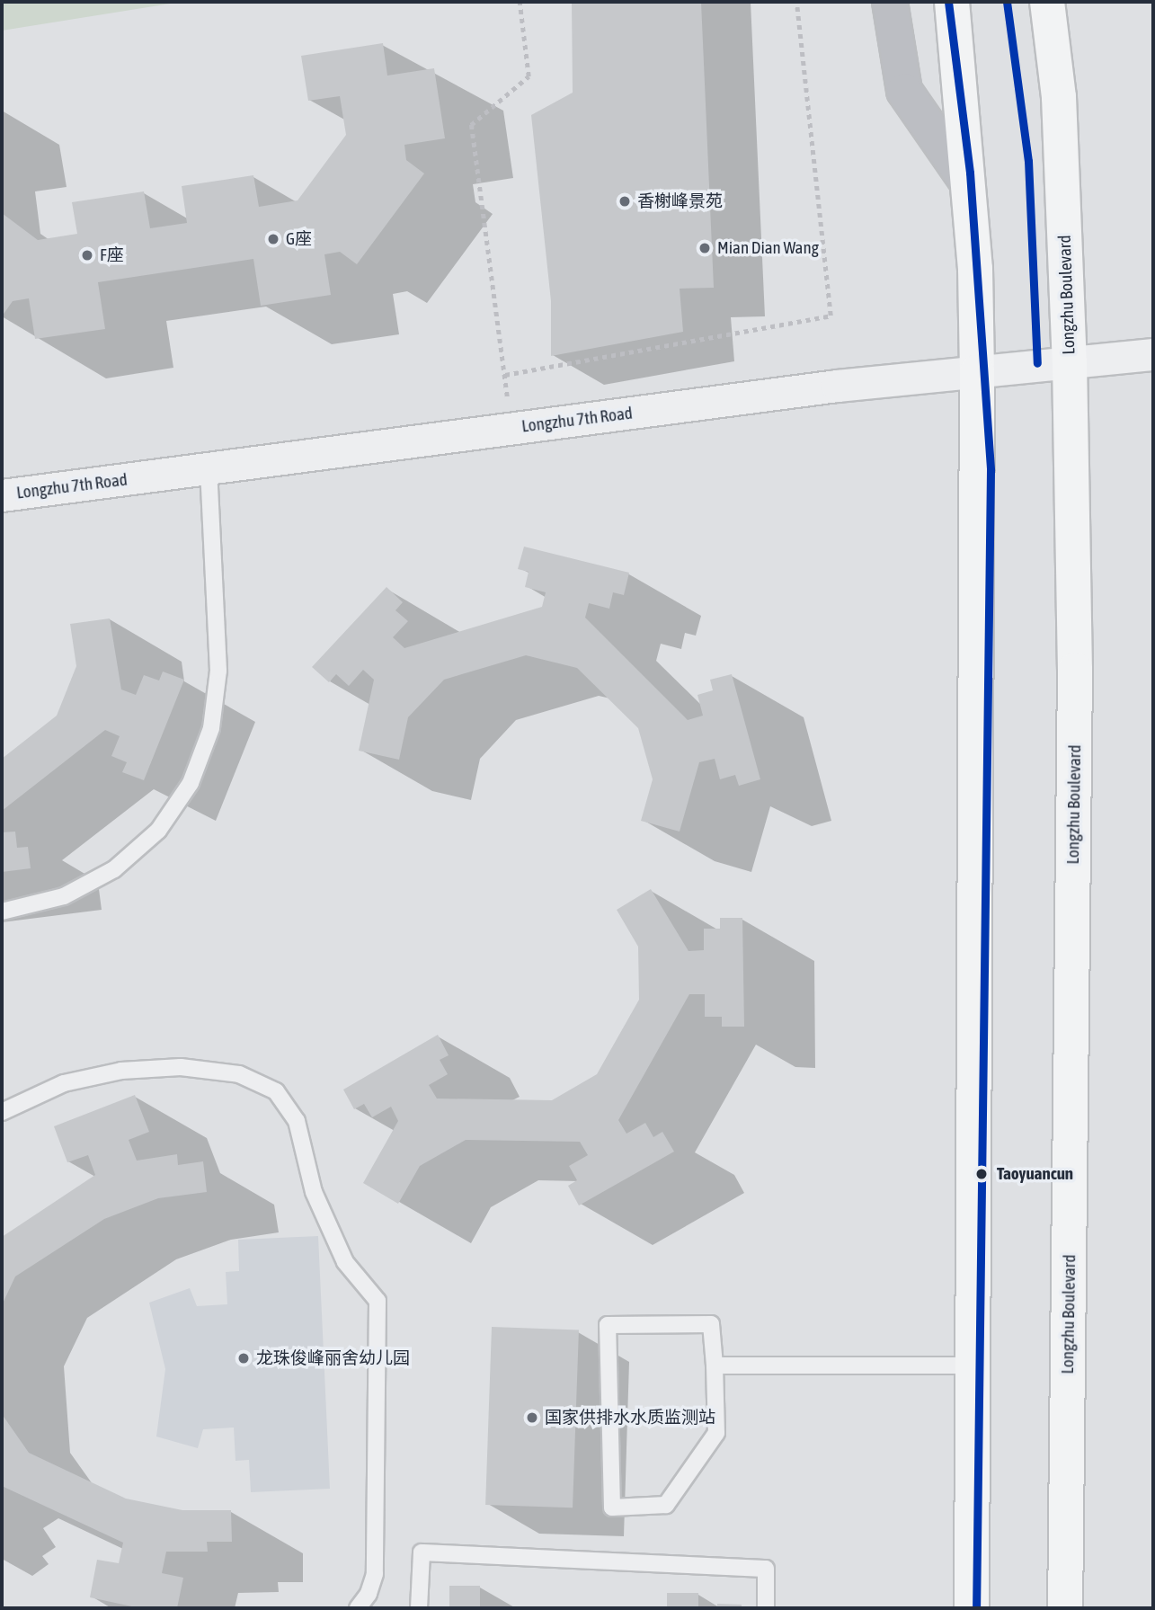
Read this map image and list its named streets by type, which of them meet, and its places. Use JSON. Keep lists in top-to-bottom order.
{
  "streets": {
    "main road": ["Longzhu Boulevard"],
    "street": ["Longzhu 7th Road"]
  },
  "crossings": [
    ["Longzhu Boulevard", "Longzhu 7th Road"]
  ],
  "places": [
    "香榭峰景苑",
    "G座",
    "Mian Dian Wang",
    "F座",
    "Taoyuancun",
    "龙珠俊峰丽舍幼儿园",
    "国家供排水水质监测站"
  ]
}
